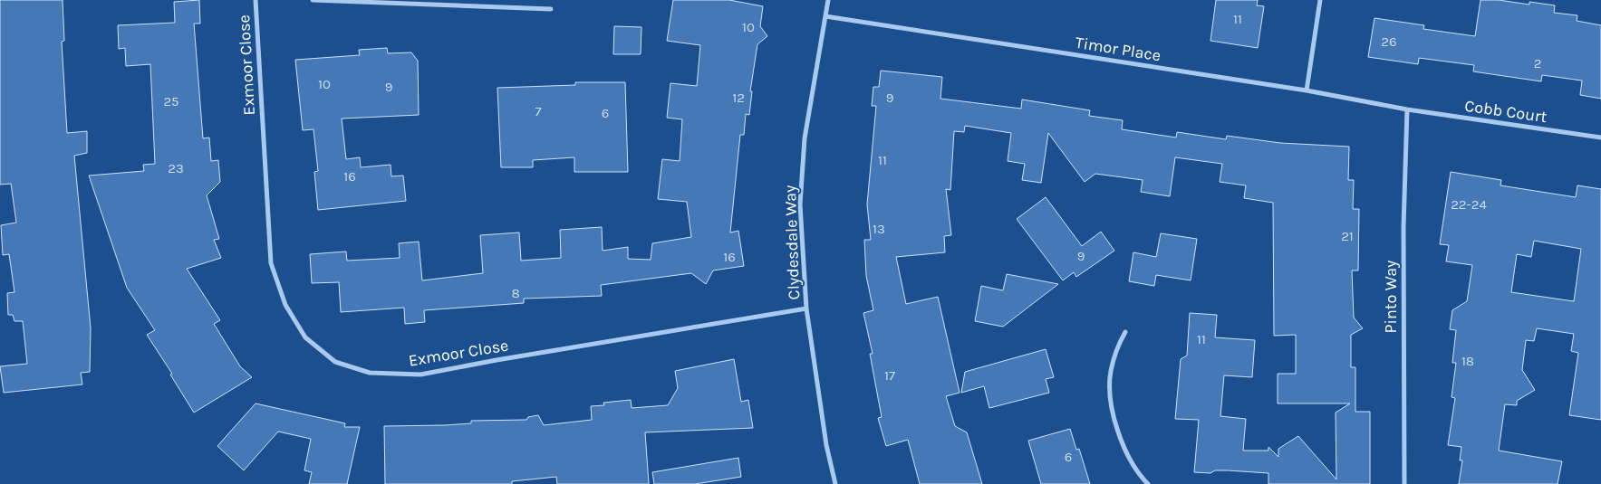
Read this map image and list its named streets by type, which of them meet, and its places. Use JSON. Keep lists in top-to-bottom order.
{
  "streets": {
    "street": [
      "Timor Place",
      "Exmoor Close",
      "Cobb Court",
      "Clydesdale Way",
      "Pinto Way"
    ]
  },
  "crossings": [
    ["Timor Place", "Cobb Court"],
    ["Timor Place", "Clydesdale Way"],
    ["Timor Place", "Pinto Way"],
    ["Exmoor Close", "Clydesdale Way"],
    ["Cobb Court", "Pinto Way"]
  ],
  "house_numbers": [
    "11",
    "10",
    "26",
    "2",
    "10",
    "9",
    "12",
    "9",
    "25",
    "7",
    "6",
    "11",
    "23",
    "16",
    "22-24",
    "13",
    "21",
    "9",
    "16",
    "8",
    "11",
    "18",
    "17",
    "6"
  ]
}
